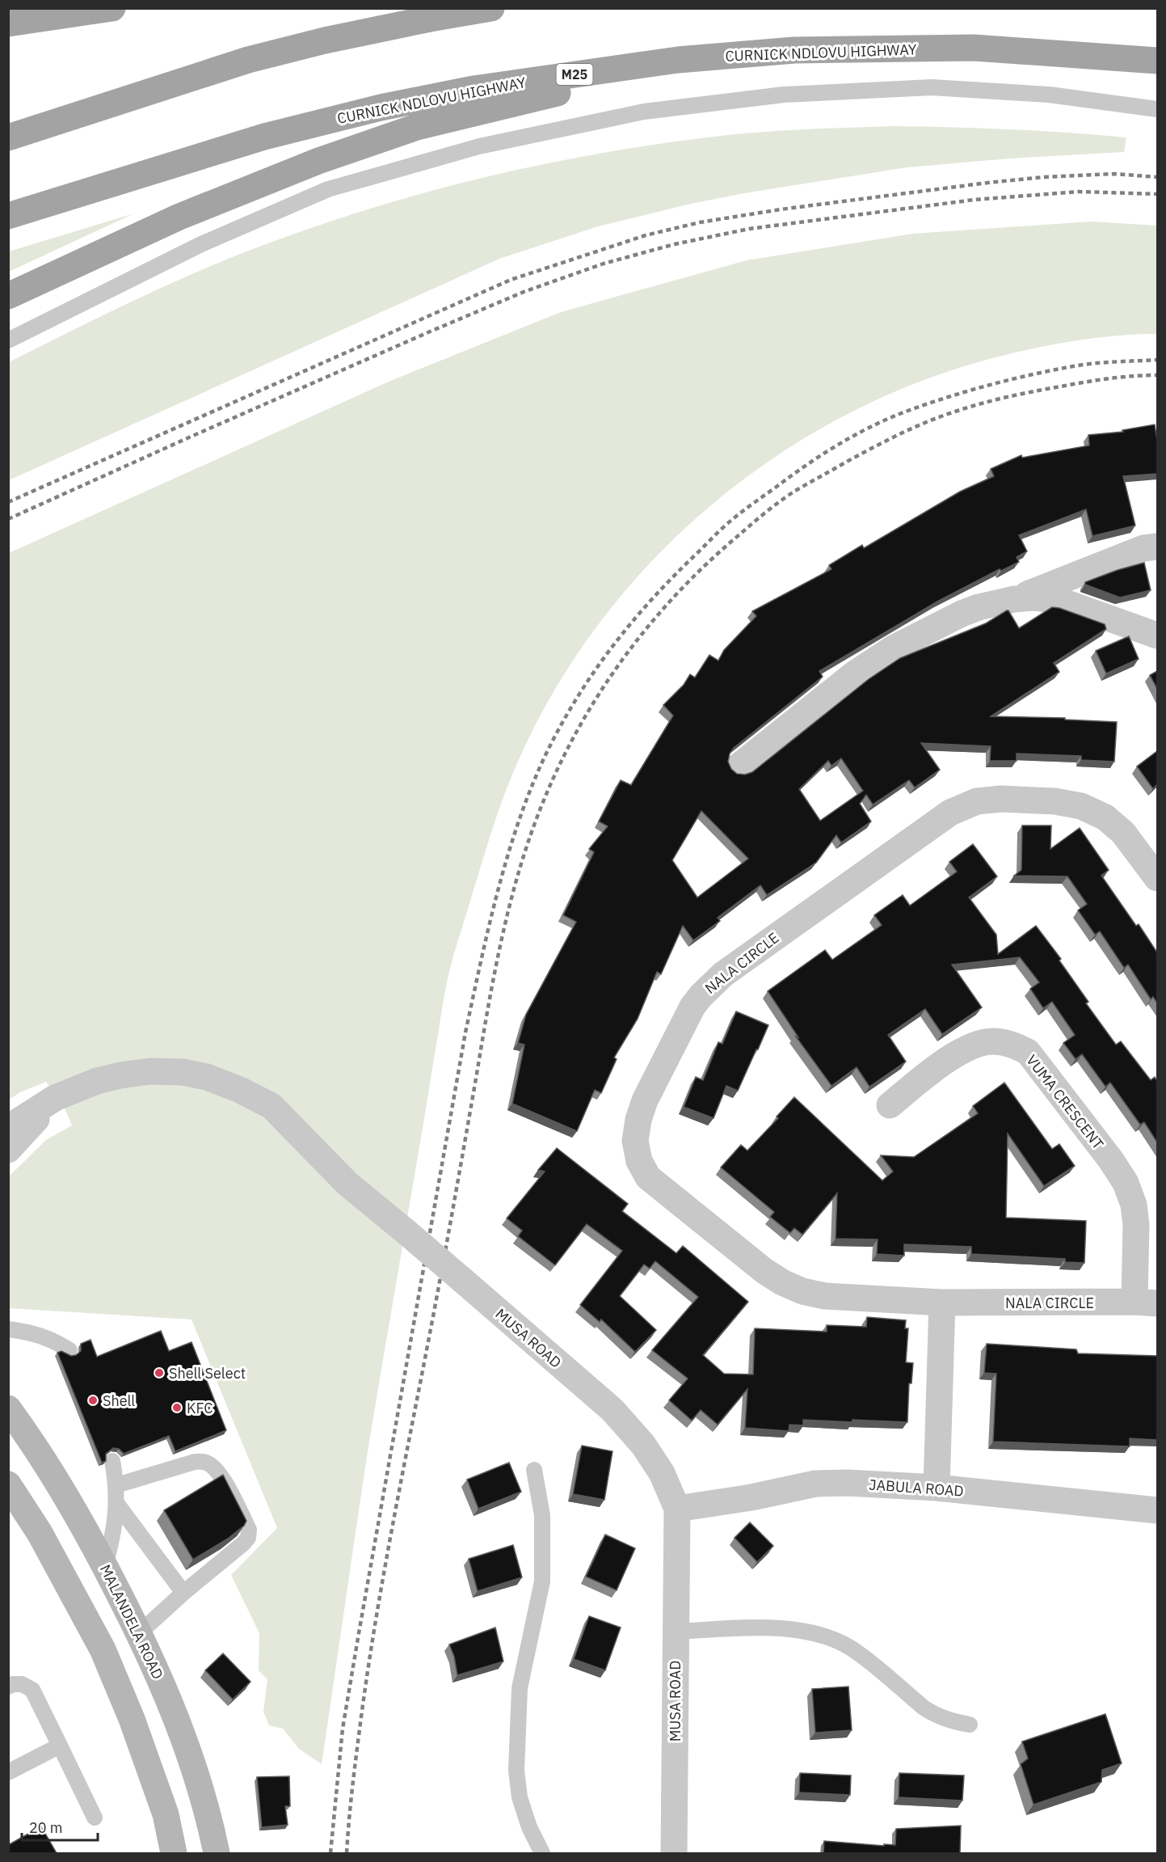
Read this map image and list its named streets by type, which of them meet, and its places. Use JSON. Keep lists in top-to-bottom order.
{
  "streets": {
    "main road": ["CURNICK NDLOVU HIGHWAY", "M25", "MALANDELA ROAD"],
    "street": [
      "NALA CIRCLE",
      "VUMA CRESCENT",
      "MUSA ROAD",
      "JABULA ROAD"
    ]
  },
  "crossings": [
    ["NALA CIRCLE", "VUMA CRESCENT"],
    ["MUSA ROAD", "JABULA ROAD"]
  ],
  "places": ["Shell Select", "Shell", "KFC"],
  "scale_bar": "20 m"
}
